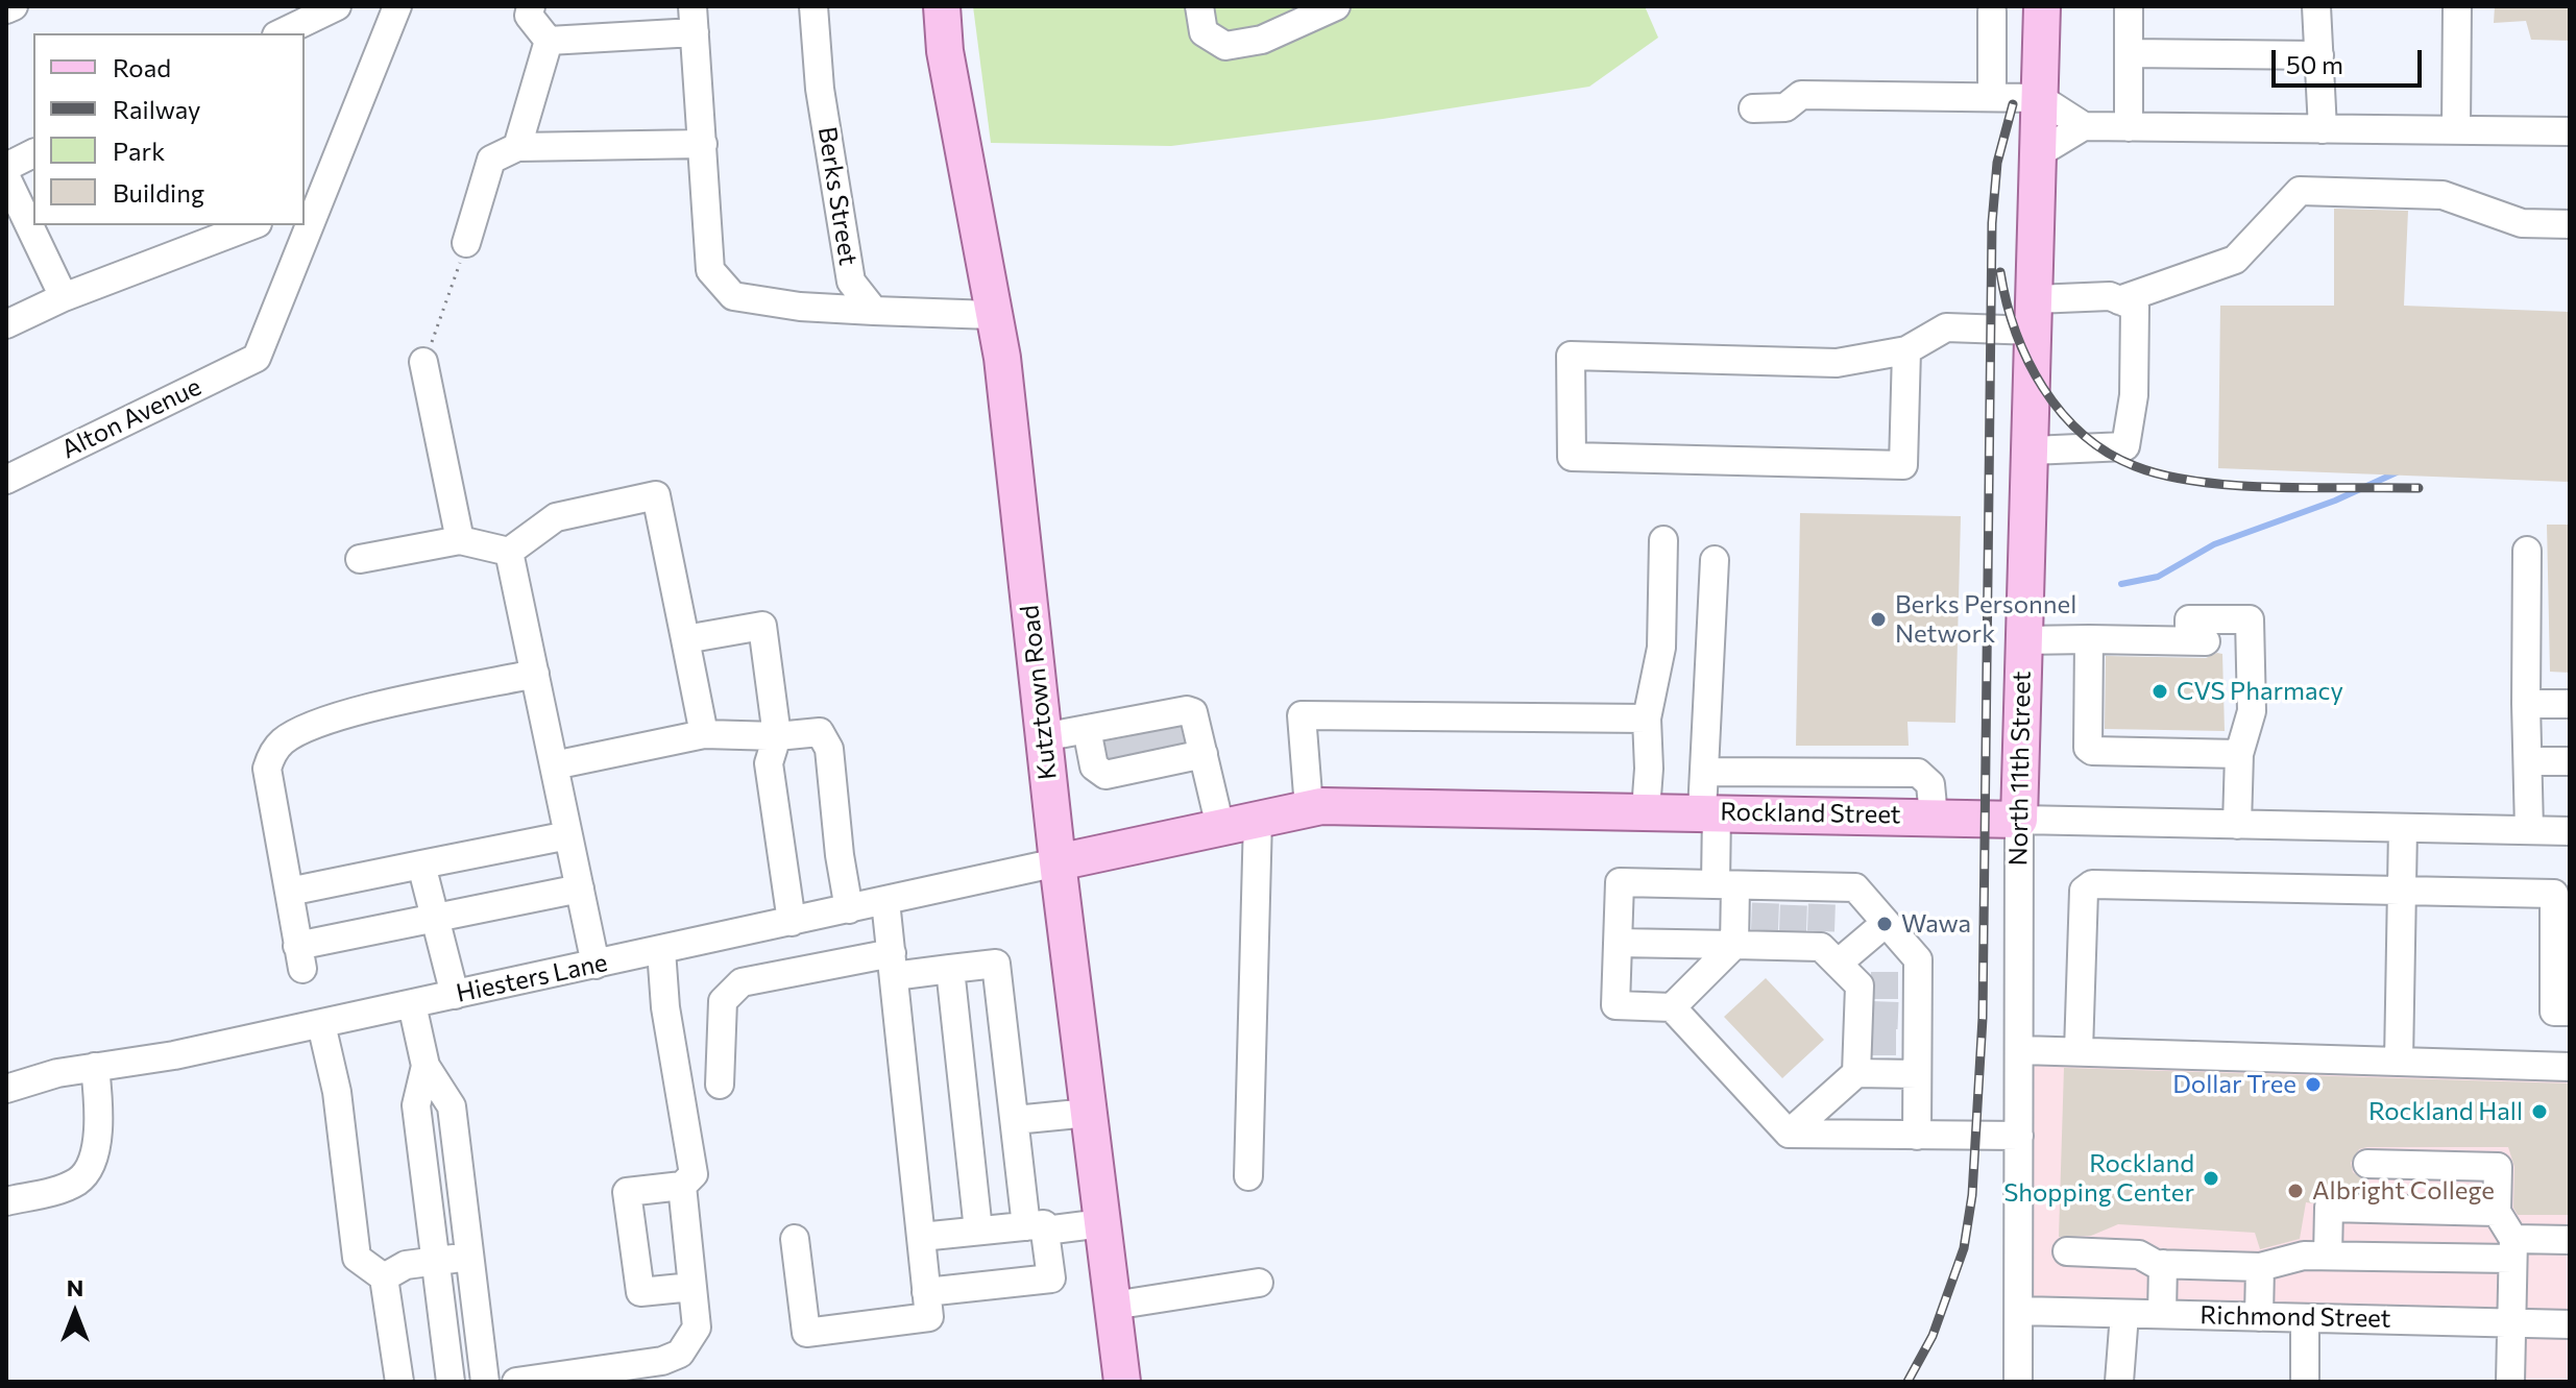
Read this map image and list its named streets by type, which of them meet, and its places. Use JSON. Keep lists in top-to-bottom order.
{
  "streets": {
    "main road": ["Kutztown Road", "North 11th Street", "Rockland Street"],
    "street": [
      "Berks Street",
      "Alton Avenue",
      "Hiesters Lane",
      "Richmond Street"
    ]
  },
  "crossings": [
    ["Kutztown Road", "Rockland Street"],
    ["Kutztown Road", "Hiesters Lane"],
    ["North 11th Street", "Rockland Street"],
    ["North 11th Street", "Richmond Street"],
    ["Rockland Street", "Hiesters Lane"]
  ],
  "places": [
    "Berks Personnel Network",
    "CVS Pharmacy",
    "Wawa",
    "Dollar Tree",
    "Rockland Hall",
    "Rockland Shopping Center",
    "Albright College"
  ],
  "legend": [
    "Road",
    "Railway",
    "Park",
    "Building"
  ],
  "scale_bar": "50 m",
  "north": "top"
}
